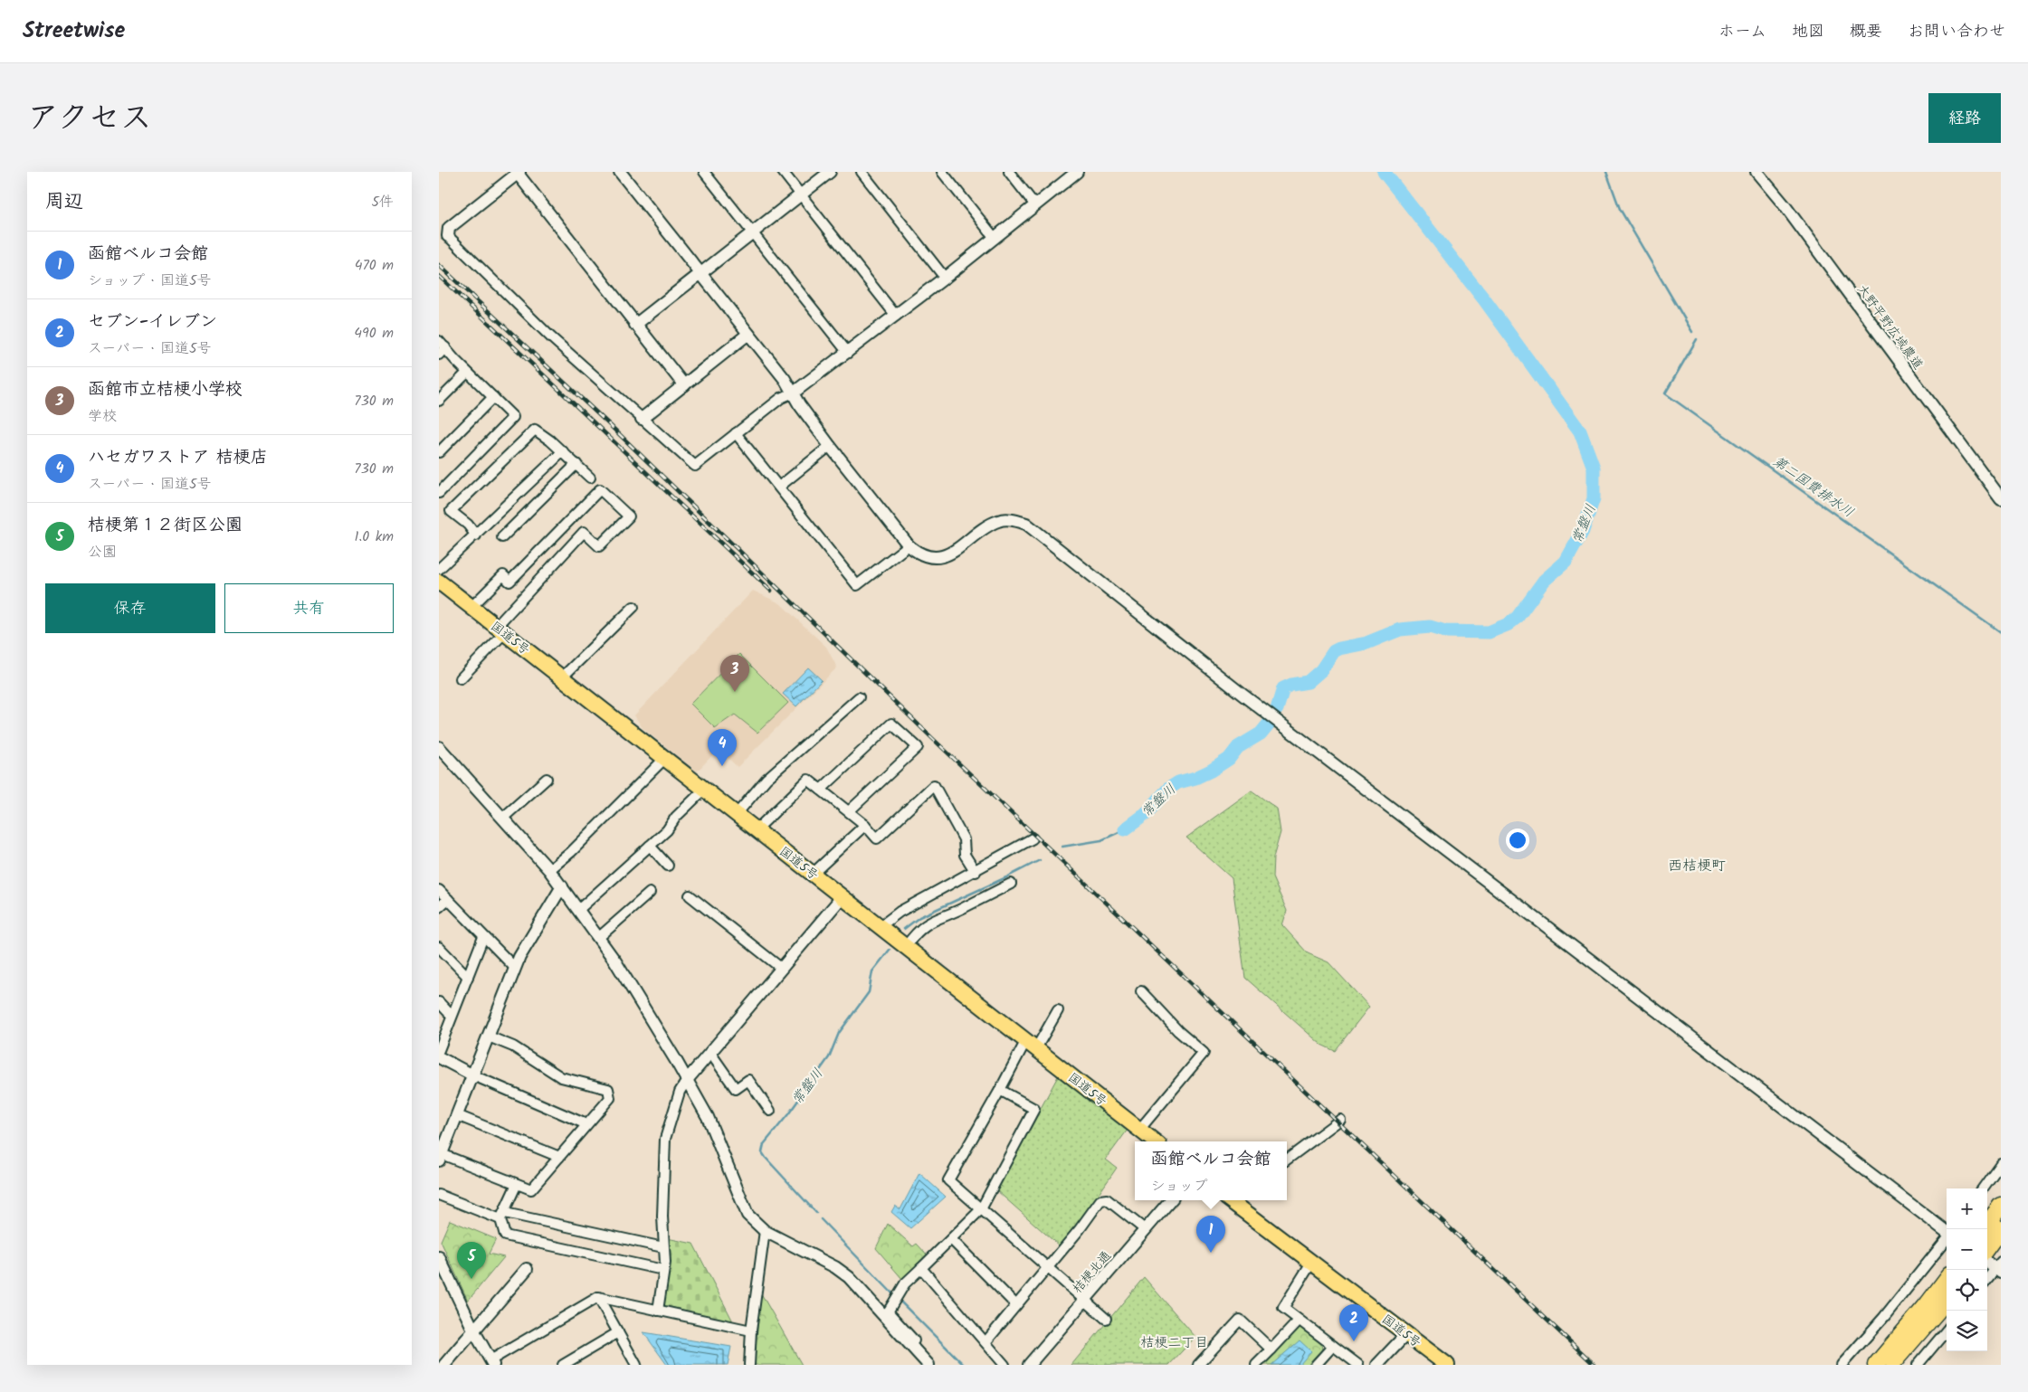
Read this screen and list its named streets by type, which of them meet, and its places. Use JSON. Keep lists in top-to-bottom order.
{
  "streets": {
    "highway": ["国道5号"],
    "street": ["大野平野広域農道", "桔梗北通"]
  },
  "districts": ["西桔梗町", "桔梗二丁目"],
  "water": ["第二国費排水川", "常盤川"],
  "page": {
    "header": "Streetwise",
    "nav": [
      "ホーム",
      "地図",
      "概要",
      "お問い合わせ"
    ],
    "title": "アクセス",
    "buttons": [
      "経路",
      ["保存", "共有"]
    ],
    "heading": ["周辺", "5件"],
    "list": [
      {
        "mark": "1",
        "name": "函館ベルコ会館",
        "note": "ショップ · 国道5号",
        "value": "470 m"
      },
      {
        "mark": "2",
        "name": "セブン-イレブン",
        "note": "スーパー · 国道5号",
        "value": "490 m"
      },
      {
        "mark": "3",
        "name": "函館市立桔梗小学校",
        "note": "学校",
        "value": "730 m"
      },
      {
        "mark": "4",
        "name": "ハセガワストア 桔梗店",
        "note": "スーパー · 国道5号",
        "value": "730 m"
      },
      {
        "mark": "5",
        "name": "桔梗第１２街区公園",
        "note": "公園",
        "value": "1.0 km"
      }
    ],
    "pins": [
      "3",
      "4",
      "1",
      "5",
      "2"
    ],
    "popup": ["函館ベルコ会館", "ショップ"],
    "map_buttons": ["+", "−"]
  }
}
